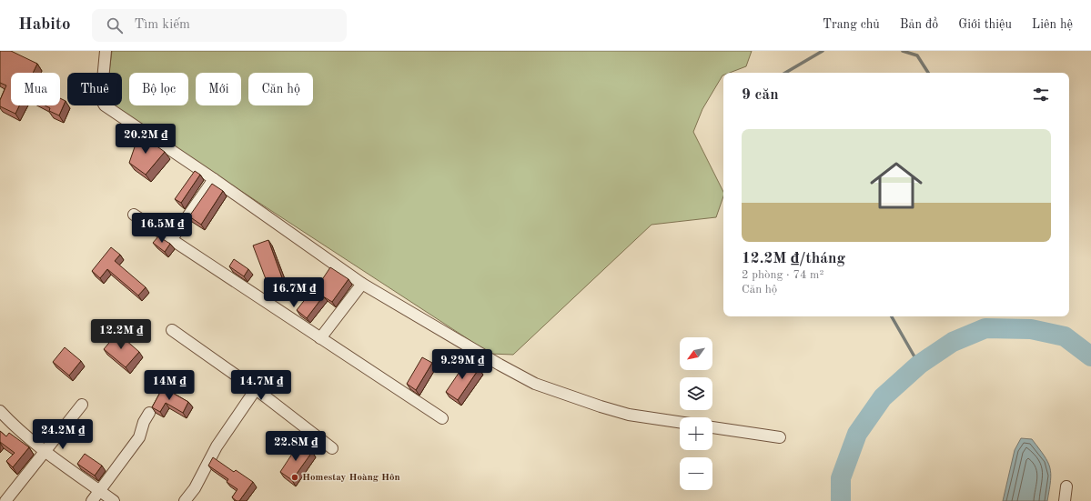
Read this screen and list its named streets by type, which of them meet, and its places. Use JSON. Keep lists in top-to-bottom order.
{
  "places": ["Homestay Hoàng Hôn"],
  "north": "bottom left",
  "page": {
    "header": "Habito",
    "search": "Tìm kiếm",
    "nav": [
      "Trang chủ",
      "Bản đồ",
      "Giới thiệu",
      "Liên hệ"
    ],
    "chip": [
      "Mua",
      "Thuê",
      "Bộ lọc",
      "Mới",
      "Căn hộ"
    ],
    "heading": "9 căn",
    "list": [
      {
        "name": "12.2M ₫/tháng",
        "note": "2 phòng · 74 m² · Căn hộ"
      }
    ],
    "price": [
      "20.2M ₫",
      "16.5M ₫",
      "16.7M ₫",
      "12.2M ₫",
      "9.29M ₫",
      "14M ₫",
      "14.7M ₫",
      "24.2M ₫",
      "22.8M ₫"
    ],
    "map_buttons": ["+", "−"]
  }
}
